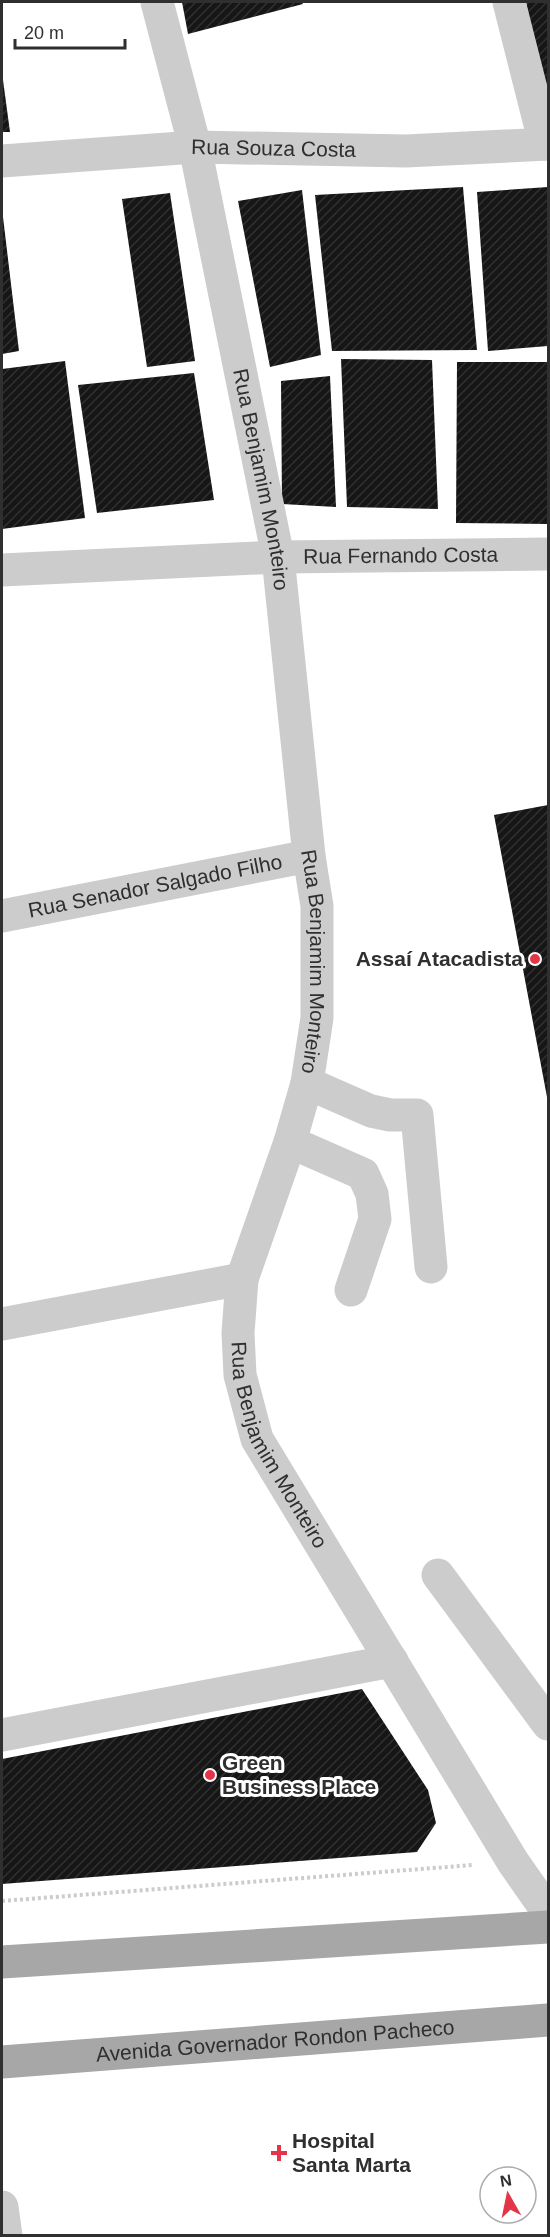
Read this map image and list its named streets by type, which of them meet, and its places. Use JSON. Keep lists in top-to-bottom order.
{
  "streets": {
    "main road": ["Avenida Governador Rondon Pacheco"],
    "street": [
      "Rua Souza Costa",
      "Rua Benjamim Monteiro",
      "Rua Fernando Costa",
      "Rua Senador Salgado Filho"
    ]
  },
  "crossings": [
    ["Rua Souza Costa", "Rua Benjamim Monteiro"],
    ["Rua Benjamim Monteiro", "Rua Fernando Costa"],
    ["Rua Benjamim Monteiro", "Rua Senador Salgado Filho"]
  ],
  "places": {
    "other": ["Assaí Atacadista", "Green Business Place"],
    "health": ["Hospital Santa Marta"]
  },
  "scale_bar": "20 m",
  "north": "top"
}
